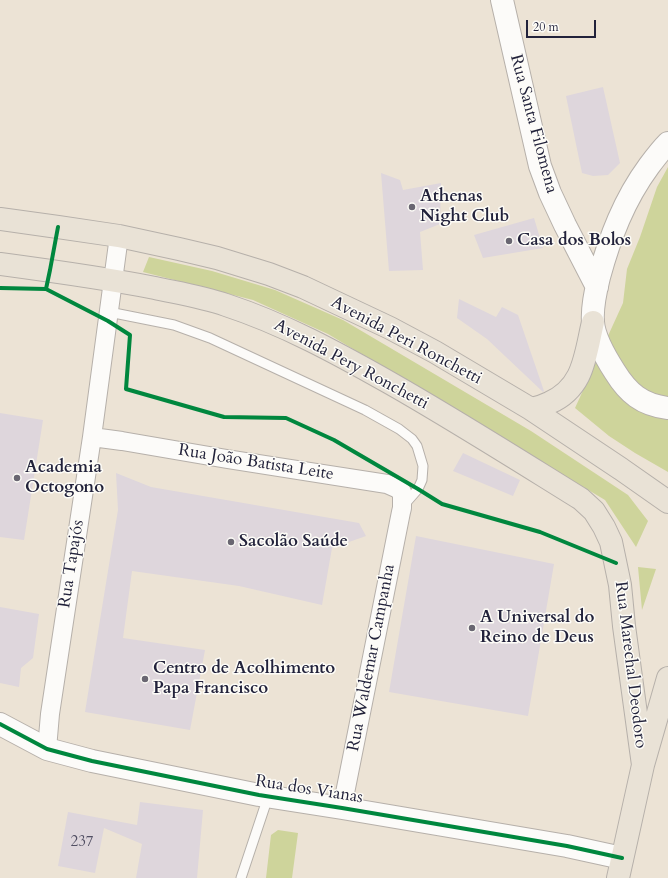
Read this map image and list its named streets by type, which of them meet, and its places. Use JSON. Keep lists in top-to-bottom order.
{
  "streets": {
    "main road": ["Avenida Peri Ronchetti", "Avenida Pery Ronchetti", "Rua Marechal Deodoro"],
    "street": [
      "Rua Santa Filomena",
      "Rua João Batista Leite",
      "Rua Tapajós",
      "Rua Waldemar Campanha",
      "Rua dos Vianas"
    ]
  },
  "crossings": [
    ["Avenida Peri Ronchetti", "Rua Tapajós"],
    ["Avenida Pery Ronchetti", "Rua Tapajós"],
    ["Avenida Pery Ronchetti", "Rua Marechal Deodoro"],
    ["Rua João Batista Leite", "Rua Tapajós"],
    ["Rua João Batista Leite", "Rua Waldemar Campanha"],
    ["Rua Tapajós", "Rua dos Vianas"],
    ["Rua Waldemar Campanha", "Rua dos Vianas"],
    ["Rua Marechal Deodoro", "Rua dos Vianas"]
  ],
  "places": [
    "Athenas Night Club",
    "Casa dos Bolos",
    "Academia Octogono",
    "Sacolão Saúde",
    "A Universal do Reino de Deus",
    "Centro de Acolhimento Papa Francisco"
  ],
  "house_numbers": ["237"],
  "scale_bar": "20 m"
}
